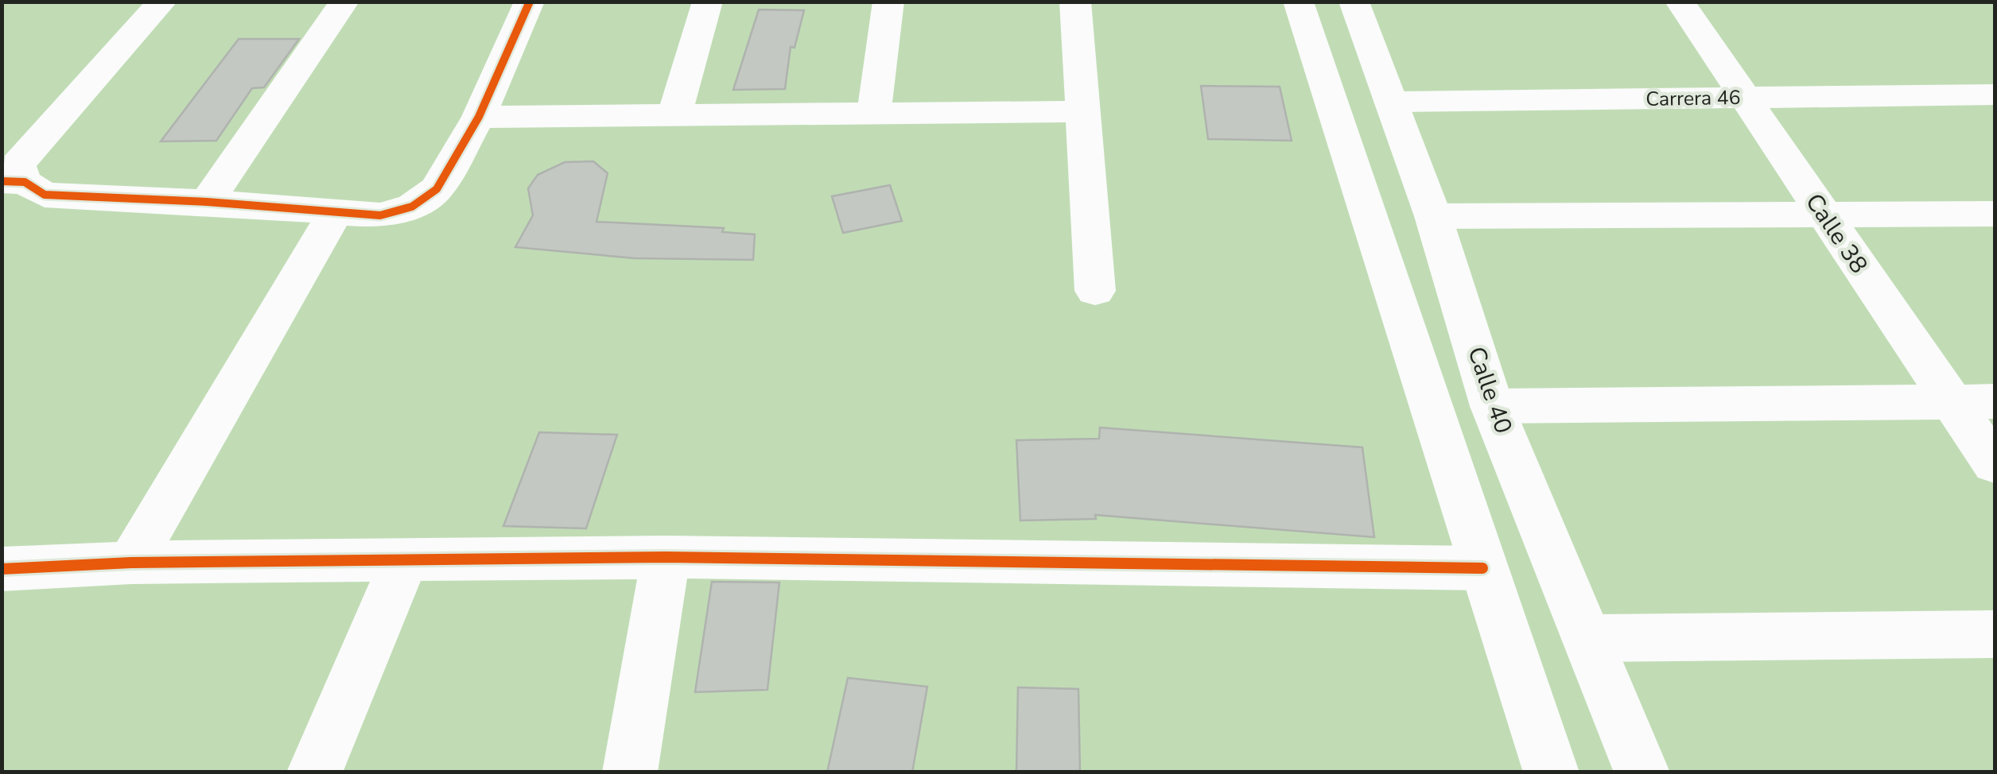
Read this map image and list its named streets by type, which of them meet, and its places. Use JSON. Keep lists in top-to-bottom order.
{
  "streets": {
    "street": ["Carrera 46", "Calle 38", "Calle 40"]
  },
  "crossings": [
    ["Carrera 46", "Calle 38"],
    ["Carrera 46", "Calle 40"]
  ]
}
